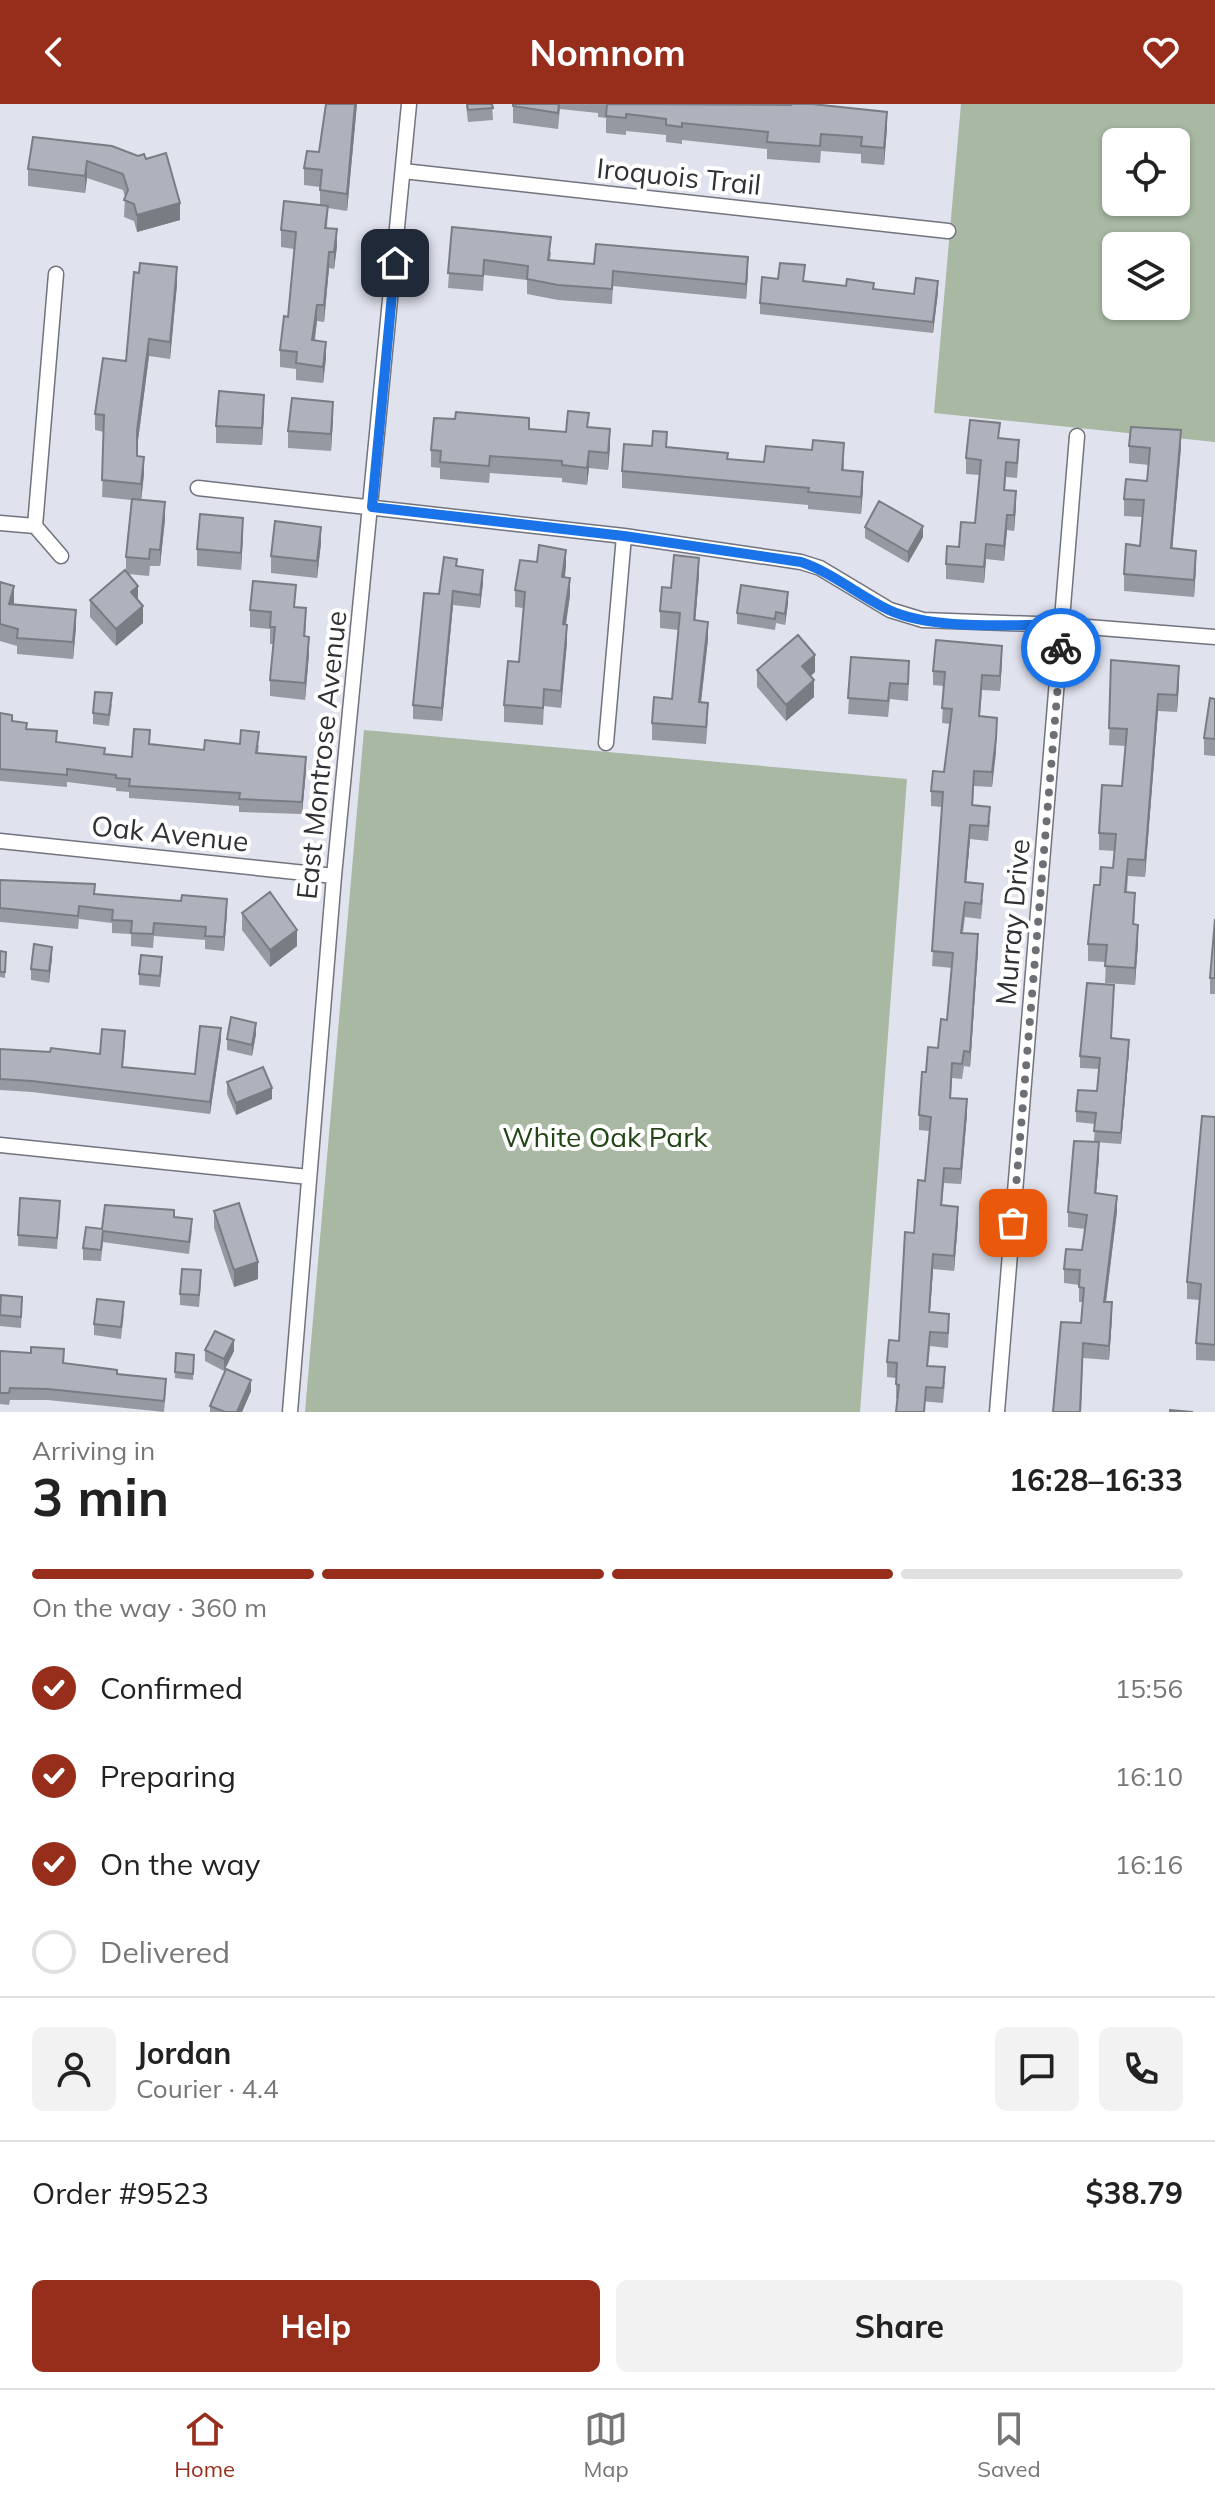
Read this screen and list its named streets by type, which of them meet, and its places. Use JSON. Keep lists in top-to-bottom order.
{
  "streets": {
    "street": [
      "Iroquois Trail",
      "East Montrose Avenue",
      "Oak Avenue",
      "Murray Drive"
    ]
  },
  "crossings": [
    ["Iroquois Trail", "East Montrose Avenue"],
    ["East Montrose Avenue", "Oak Avenue"]
  ],
  "parks": ["White Oak Park"],
  "page": {
    "header": "Nomnom",
    "heading": ["3 min", "Arriving in", "16:28–16:33"],
    "panel": [
      "Jordan",
      "Courier · 4.4",
      "Order #9523",
      "$38.79"
    ],
    "bar": "On the way · 360 m",
    "list": [
      ["Confirmed", "15:56"],
      ["Preparing", "16:10"],
      ["On the way", "16:16"],
      "Delivered"
    ],
    "buttons": ["Help", "Share"],
    "tabs": ["Home", "Map", "Saved"]
  }
}
